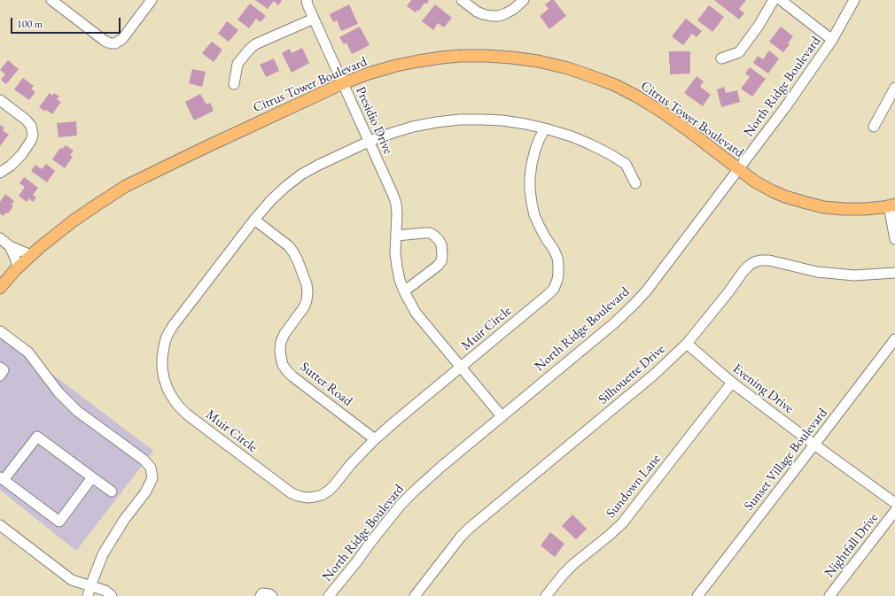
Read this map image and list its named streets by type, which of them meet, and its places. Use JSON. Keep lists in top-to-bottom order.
{
  "streets": {
    "main road": ["Citrus Tower Boulevard"],
    "street": [
      "North Ridge Boulevard",
      "Presidio Drive",
      "Muir Circle",
      "Silhouette Drive",
      "Sutter Road",
      "Evening Drive",
      "Sunset Village Boulevard",
      "Sundown Lane",
      "Nightfall Drive"
    ]
  },
  "crossings": [
    ["Citrus Tower Boulevard", "North Ridge Boulevard"],
    ["Citrus Tower Boulevard", "Presidio Drive"],
    ["North Ridge Boulevard", "Presidio Drive"],
    ["Presidio Drive", "Muir Circle"],
    ["Muir Circle", "Sutter Road"],
    ["Silhouette Drive", "Evening Drive"],
    ["Evening Drive", "Sunset Village Boulevard"],
    ["Evening Drive", "Sundown Lane"]
  ],
  "scale_bar": "100 m"
}
